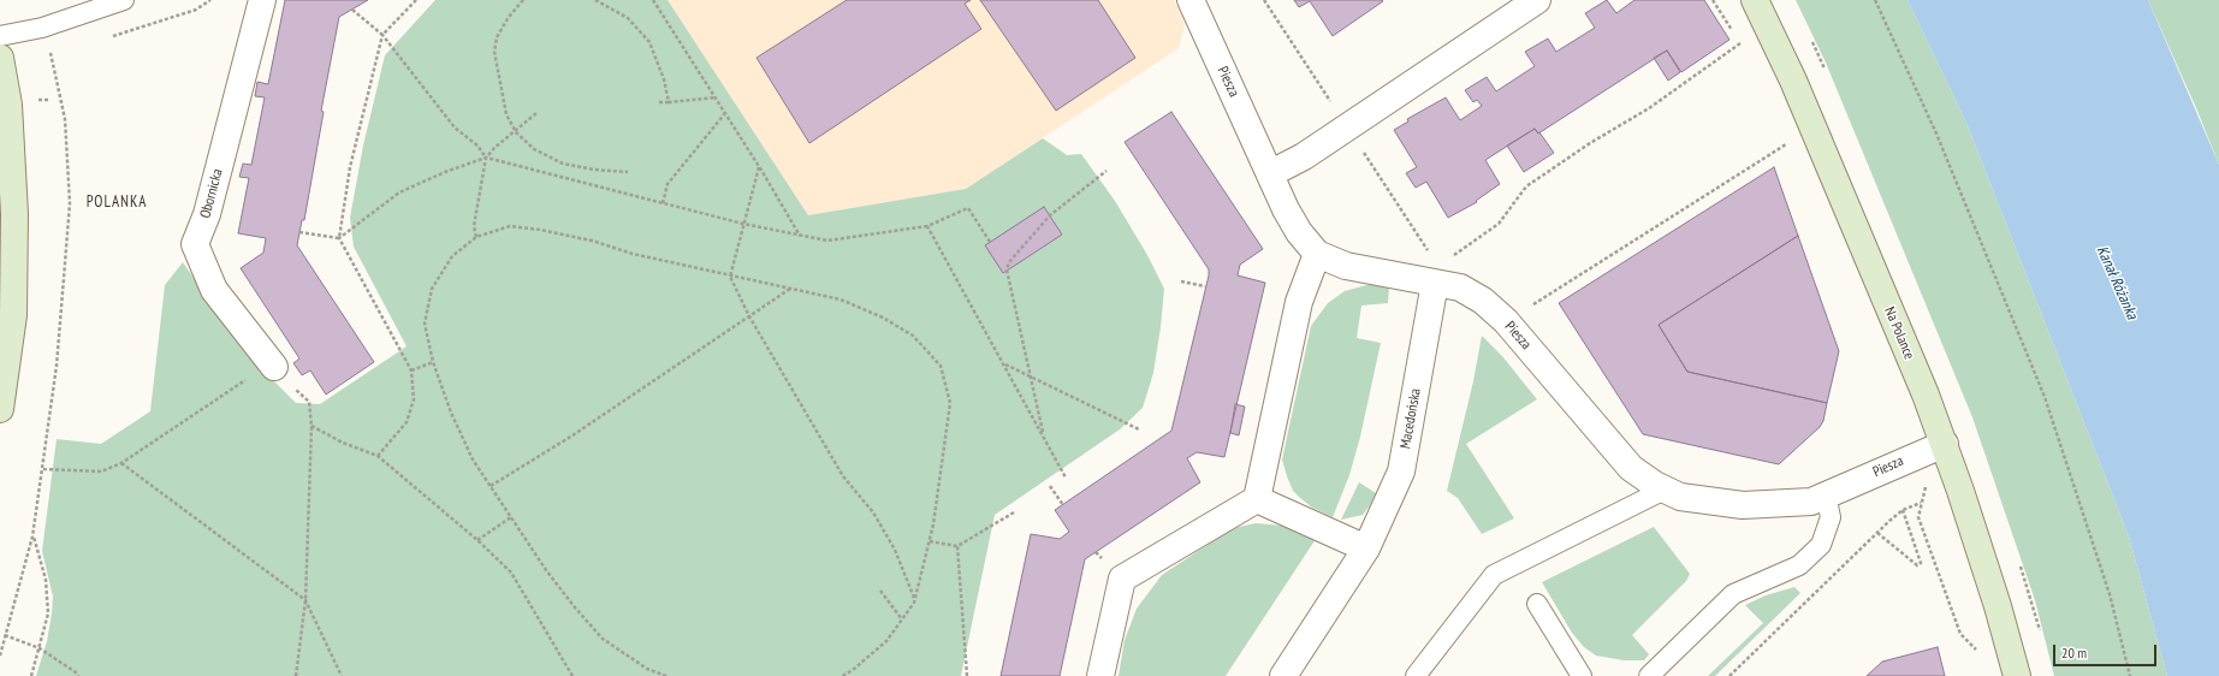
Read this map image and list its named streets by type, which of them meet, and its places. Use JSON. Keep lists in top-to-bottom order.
{
  "streets": {
    "street": [
      "Piesza",
      "Obornicka",
      "Na Polance",
      "Macedońska"
    ]
  },
  "crossings": [
    ["Piesza", "Na Polance"],
    ["Piesza", "Macedońska"]
  ],
  "districts": ["POLANKA"],
  "water": ["Kanał Różanka"],
  "scale_bar": "20 m"
}
